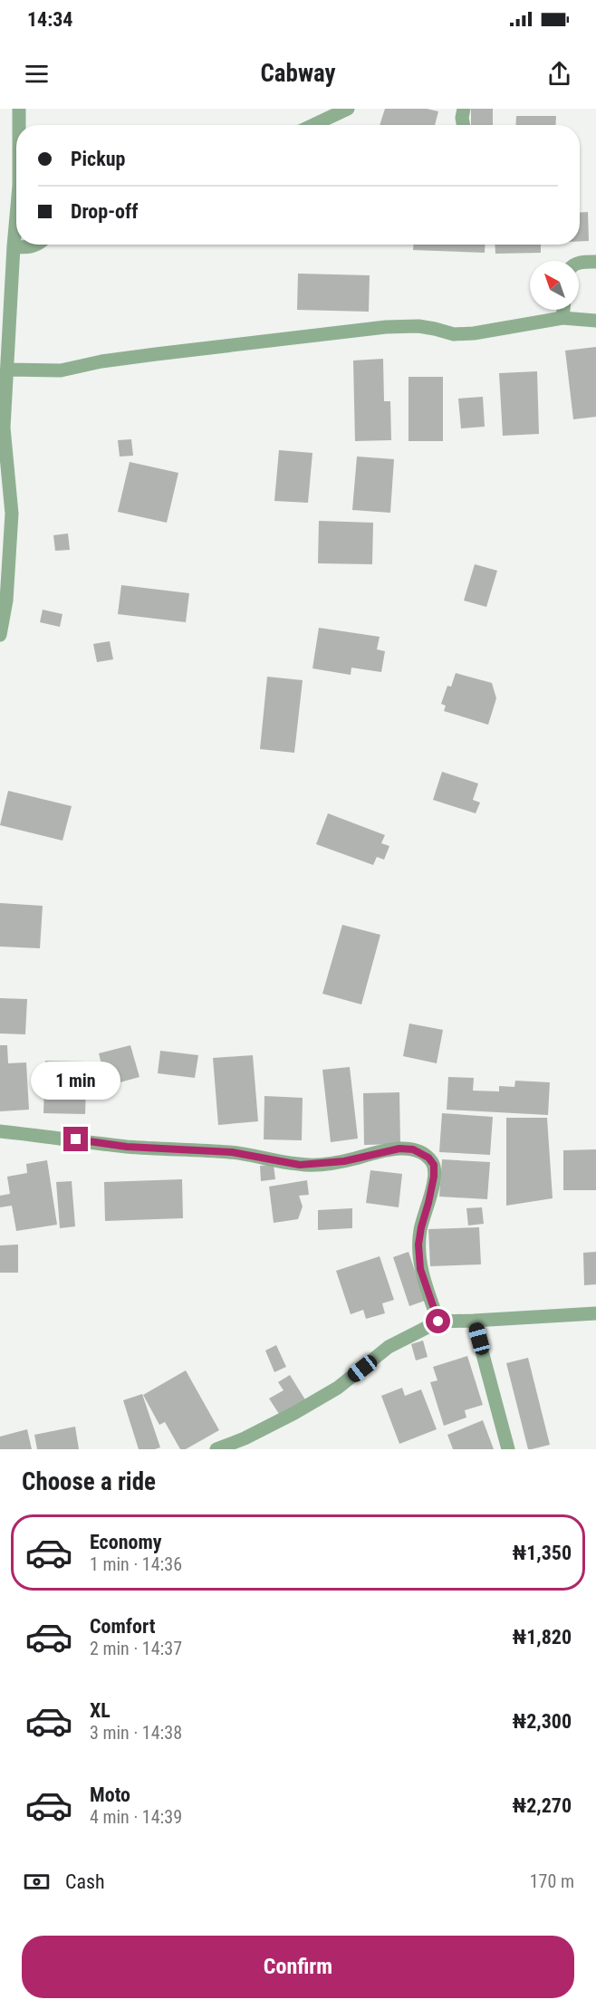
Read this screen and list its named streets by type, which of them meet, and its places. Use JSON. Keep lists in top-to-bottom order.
{
  "north": "top left",
  "page": {
    "status": "14:34",
    "header": "Cabway",
    "banner": ["Pickup", "Drop-off"],
    "bubble": "1 min",
    "heading": "Choose a ride",
    "list": [
      {
        "name": "Economy",
        "note": "1 min · 14:36",
        "value": "₦1,350"
      },
      {
        "name": "Comfort",
        "note": "2 min · 14:37",
        "value": "₦1,820"
      },
      {
        "name": "XL",
        "note": "3 min · 14:38",
        "value": "₦2,300"
      },
      {
        "name": "Moto",
        "note": "4 min · 14:39",
        "value": "₦2,270"
      }
    ],
    "pay": ["Cash", "170 m"],
    "buttons": "Confirm"
  }
}
